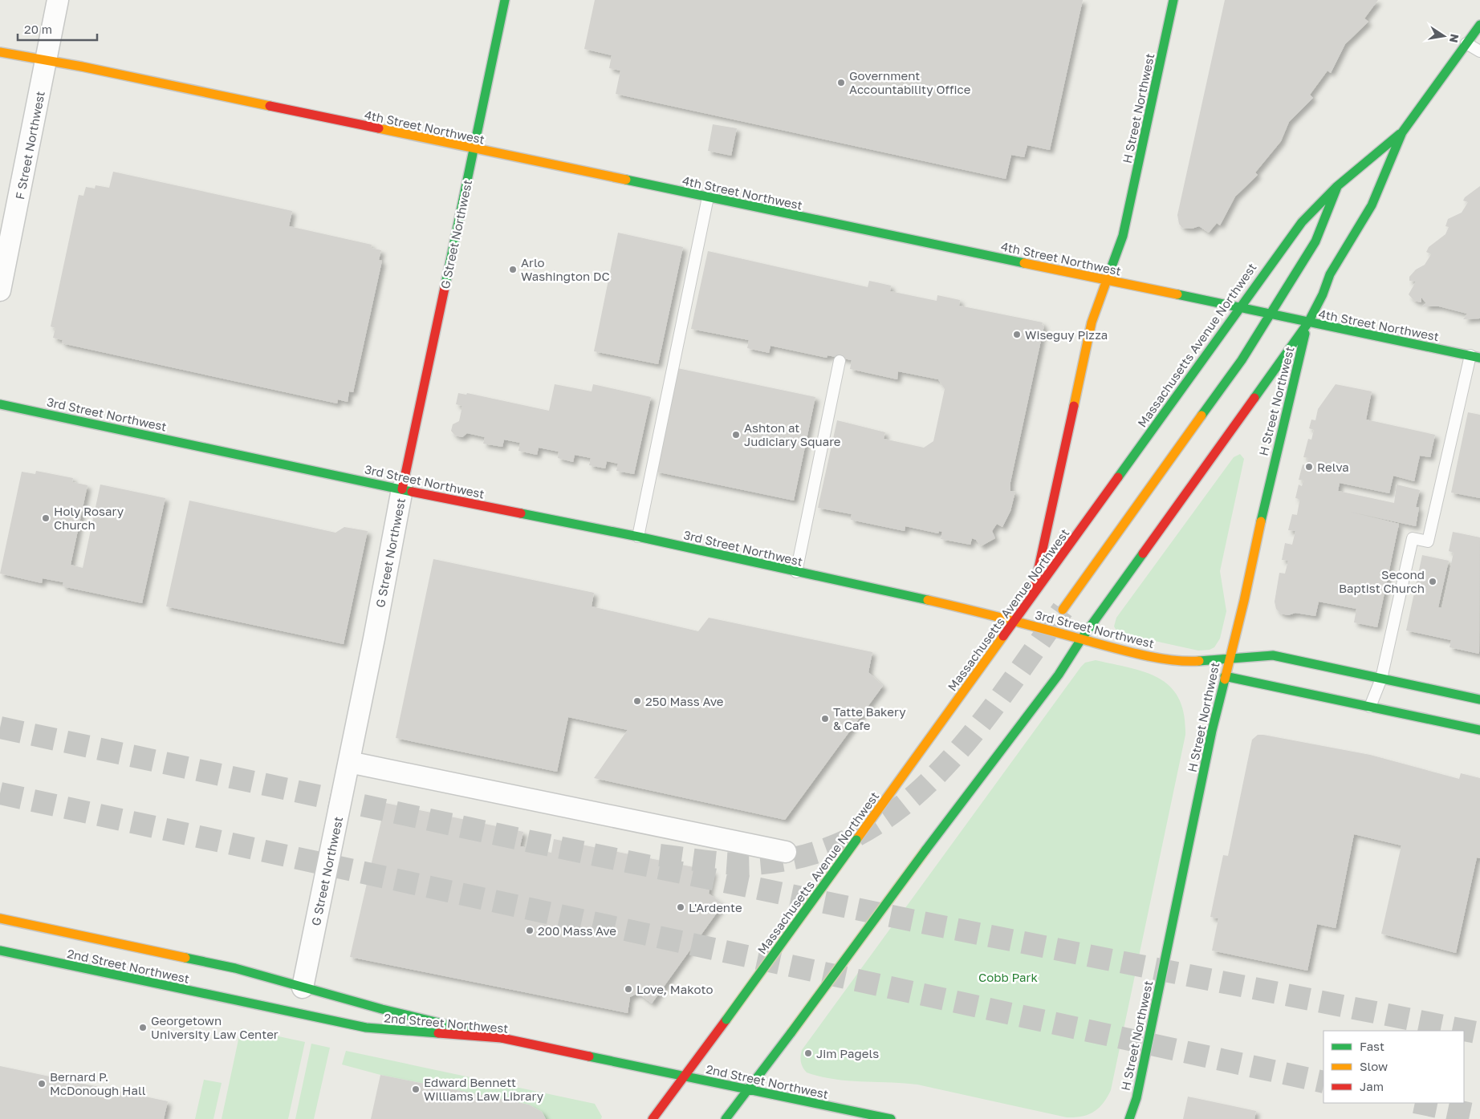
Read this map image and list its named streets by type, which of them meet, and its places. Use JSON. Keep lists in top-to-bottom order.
{
  "streets": {
    "main road": [
      "H Street Northwest",
      "4th Street Northwest",
      "G Street Northwest",
      "Massachusetts Avenue Northwest",
      "3rd Street Northwest",
      "2nd Street Northwest"
    ],
    "street": ["F Street Northwest"]
  },
  "crossings": [
    ["H Street Northwest", "4th Street Northwest"],
    ["H Street Northwest", "Massachusetts Avenue Northwest"],
    ["H Street Northwest", "3rd Street Northwest"],
    ["4th Street Northwest", "F Street Northwest"],
    ["4th Street Northwest", "G Street Northwest"],
    ["4th Street Northwest", "Massachusetts Avenue Northwest"],
    ["G Street Northwest", "3rd Street Northwest"],
    ["Massachusetts Avenue Northwest", "3rd Street Northwest"],
    ["Massachusetts Avenue Northwest", "2nd Street Northwest"]
  ],
  "parks": ["Cobb Park"],
  "places": [
    "Government Accountability Office",
    "Arlo Washington DC",
    "Wiseguy Pizza",
    "Ashton at Judiciary Square",
    "Relva",
    "Holy Rosary Church",
    "Second Baptist Church",
    "250 Mass Ave",
    "Tatte Bakery & Cafe",
    "L'Ardente",
    "200 Mass Ave",
    "Love, Makoto",
    "Georgetown University Law Center",
    "Jim Pagels",
    "Bernard P. McDonough Hall",
    "Edward Bennett Williams Law Library"
  ],
  "legend": ["Fast", "Slow", "Jam"],
  "scale_bar": "20 m",
  "north": "right"
}
